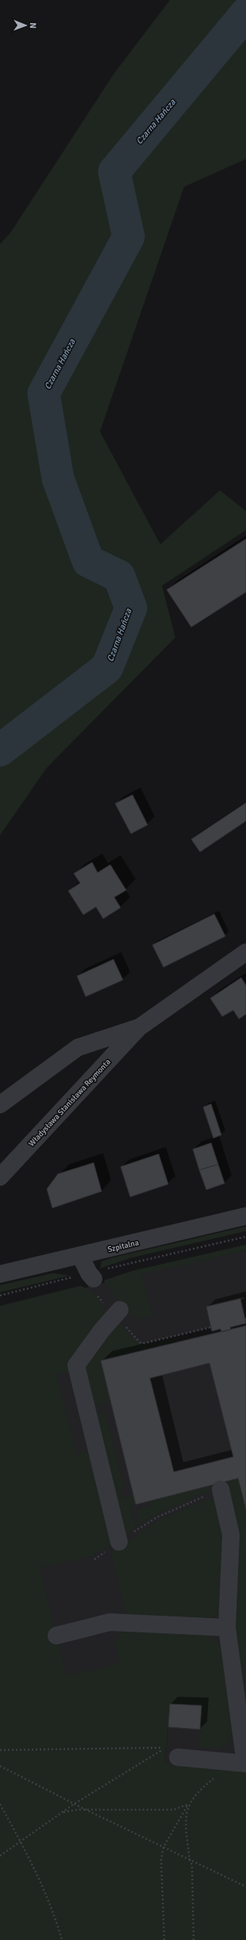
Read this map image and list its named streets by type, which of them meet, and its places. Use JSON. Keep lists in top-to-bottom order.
{
  "streets": {
    "street": ["Władysława Stanisława Reymonta", "Szpitalna"]
  },
  "water": ["Czarna Hańcza"],
  "north": "right"
}
